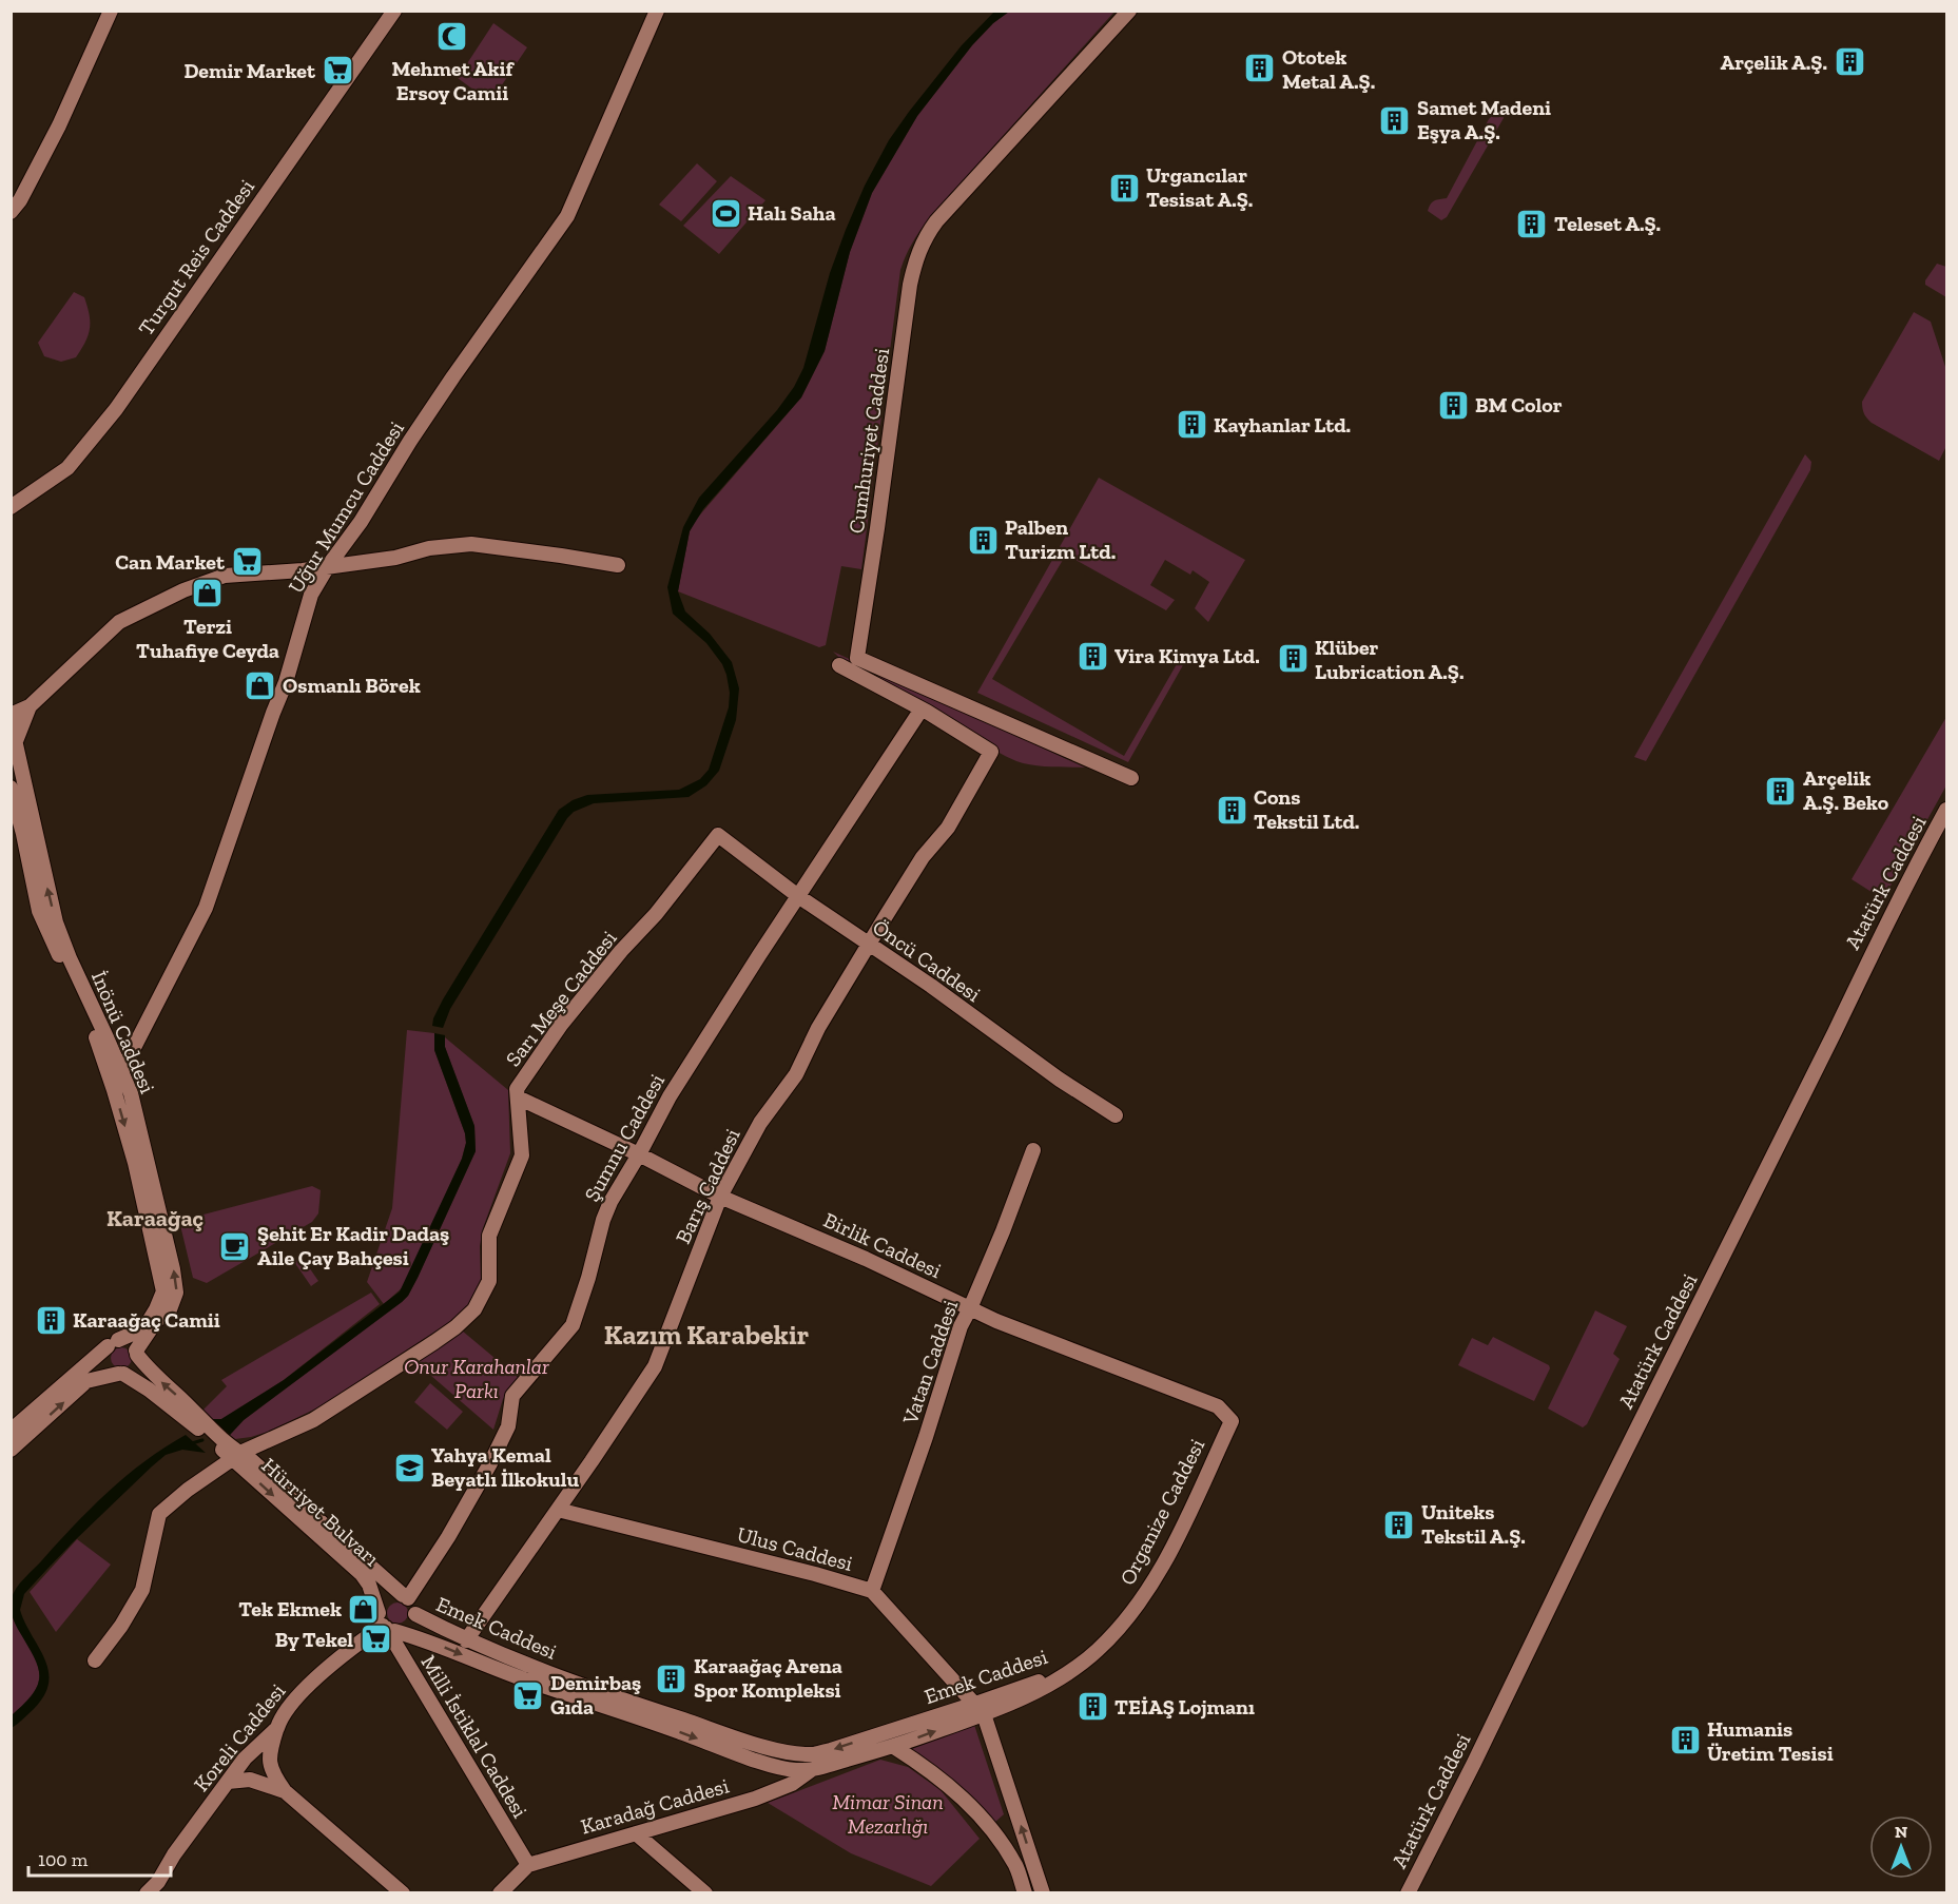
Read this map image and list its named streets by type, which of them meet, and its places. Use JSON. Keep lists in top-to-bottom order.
{
  "streets": {
    "street": [
      "Turgut Reis Caddesi",
      "Cumhuriyet Caddesi",
      "Uğur Mumcu Caddesi",
      "Atatürk Caddesi",
      "Öncü Caddesi",
      "Sarı Meşe Caddesi",
      "İnönü Caddesi",
      "Şumnu Caddesi",
      "Barış Caddesi",
      "Birlik Caddesi",
      "Vatan Caddesi",
      "Hürriyet Bulvarı",
      "Organize Caddesi",
      "Ulus Caddesi",
      "Emek Caddesi",
      "Milli İstiklal Caddesi",
      "Koreli Caddesi",
      "Karadağ Caddesi"
    ]
  },
  "crossings": [
    ["Uğur Mumcu Caddesi", "İnönü Caddesi"],
    ["Öncü Caddesi", "Sarı Meşe Caddesi"],
    ["Öncü Caddesi", "Şumnu Caddesi"],
    ["Öncü Caddesi", "Barış Caddesi"],
    ["Sarı Meşe Caddesi", "Birlik Caddesi"],
    ["Sarı Meşe Caddesi", "Hürriyet Bulvarı"],
    ["Şumnu Caddesi", "Birlik Caddesi"],
    ["Şumnu Caddesi", "Hürriyet Bulvarı"],
    ["Barış Caddesi", "Birlik Caddesi"],
    ["Barış Caddesi", "Ulus Caddesi"],
    ["Barış Caddesi", "Emek Caddesi"],
    ["Birlik Caddesi", "Vatan Caddesi"],
    ["Birlik Caddesi", "Organize Caddesi"],
    ["Vatan Caddesi", "Ulus Caddesi"],
    ["Hürriyet Bulvarı", "Emek Caddesi"],
    ["Hürriyet Bulvarı", "Milli İstiklal Caddesi"],
    ["Hürriyet Bulvarı", "Koreli Caddesi"],
    ["Organize Caddesi", "Emek Caddesi"],
    ["Ulus Caddesi", "Emek Caddesi"],
    ["Emek Caddesi", "Milli İstiklal Caddesi"],
    ["Emek Caddesi", "Koreli Caddesi"],
    ["Emek Caddesi", "Karadağ Caddesi"],
    ["Milli İstiklal Caddesi", "Koreli Caddesi"],
    ["Milli İstiklal Caddesi", "Karadağ Caddesi"]
  ],
  "districts": ["Karaağaç", "Kazım Karabekir"],
  "parks": ["Onur Karahanlar Parkı", "Mimar Sinan Mezarlığı"],
  "places": {
    "mosque": ["Mehmet Akif Ersoy Camii"],
    "building": [
      "Arçelik A.Ş.",
      "Ototek Metal A.Ş.",
      "Samet Madeni Eşya A.Ş.",
      "Urgancılar Tesisat A.Ş.",
      "Teleset A.Ş.",
      "BM Color",
      "Kayhanlar Ltd.",
      "Palben Turizm Ltd.",
      "Vira Kimya Ltd.",
      "Klüber Lubrication A.Ş.",
      "Arçelik A.Ş. Beko",
      "Cons Tekstil Ltd.",
      "Karaağaç Camii",
      "Uniteks Tekstil A.Ş.",
      "Karaağaç Arena Spor Kompleksi",
      "TEİAŞ Lojmanı",
      "Humanis Üretim Tesisi"
    ],
    "supermarket": [
      "Demir Market",
      "Can Market",
      "By Tekel",
      "Demirbaş Gıda"
    ],
    "sports": ["Halı Saha"],
    "shop": ["Terzi Tuhafiye Ceyda", "Osmanlı Börek", "Tek Ekmek"],
    "cafe": ["Şehit Er Kadir Dadaş Aile Çay Bahçesi"],
    "school or university": ["Yahya Kemal Beyatlı İlkokulu"]
  },
  "scale_bar": "100 m",
  "north": "top"
}
